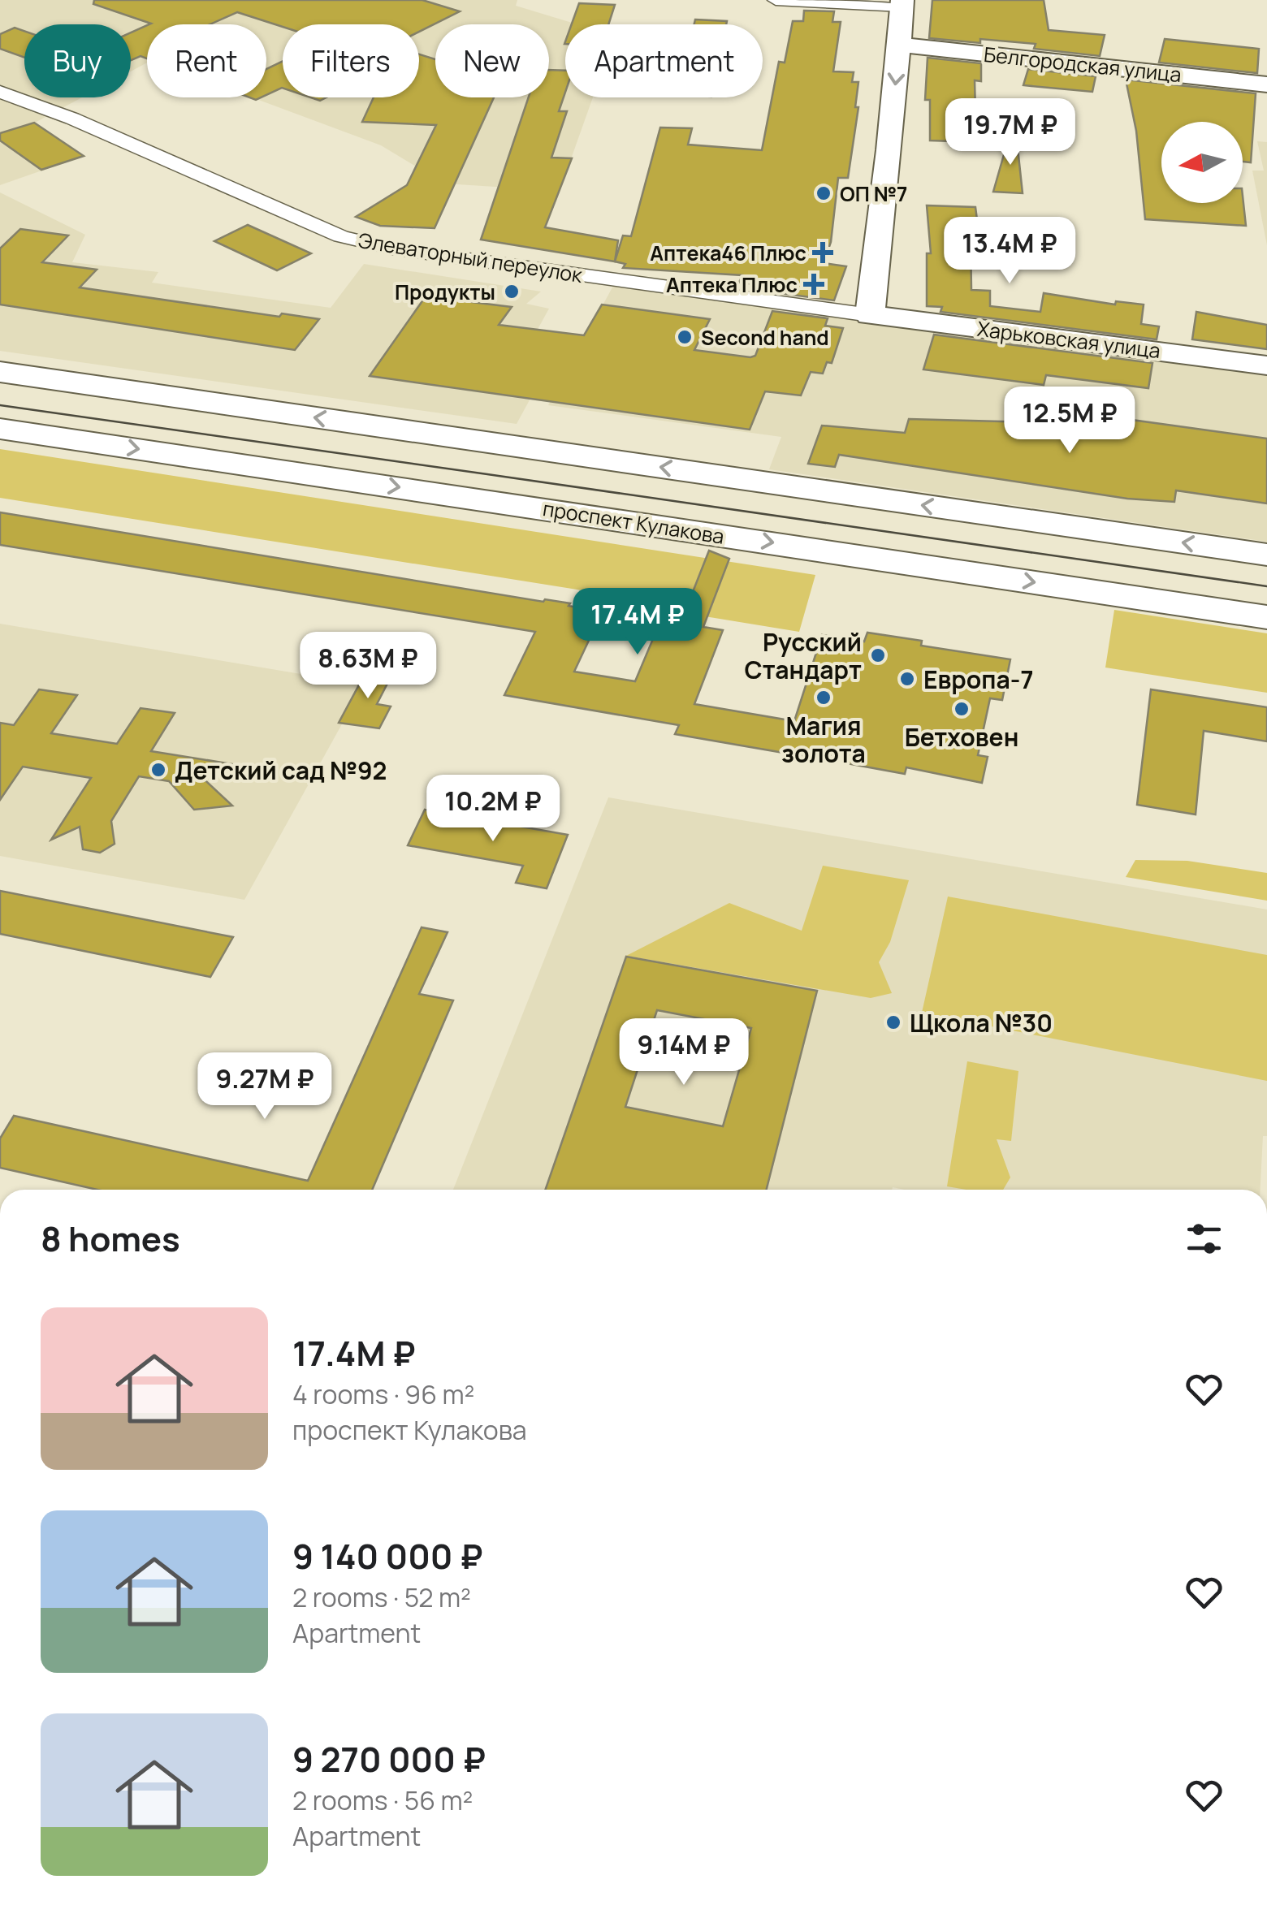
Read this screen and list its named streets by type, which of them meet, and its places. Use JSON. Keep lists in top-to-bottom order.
{
  "streets": {
    "main road": ["Белгородская улица", "Харьковская улица", "проспект Кулакова"],
    "street": ["Элеваторный переулок"]
  },
  "crossings": [
    ["Элеваторный переулок", "Харьковская улица"]
  ],
  "places": {
    "other": [
      "ОП №7",
      "Продукты",
      "Second hand",
      "Русский Стандарт",
      "Европа-7",
      "Магия золота",
      "Бетховен",
      "Детский сад №92",
      "Щкола №30"
    ],
    "health": ["Аптека46 Плюс", "Аптека Плюс"]
  },
  "north": "left",
  "page": {
    "chip": [
      "Buy",
      "Rent",
      "Filters",
      "New",
      "Apartment"
    ],
    "price": [
      "19.7M ₽",
      "13.4M ₽",
      "12.5M ₽",
      "17.4M ₽",
      "8.63M ₽",
      "10.2M ₽",
      "9.14M ₽",
      "9.27M ₽"
    ],
    "heading": "8 homes",
    "list": [
      {
        "name": "17.4M ₽",
        "note": "4 rooms · 96 m² · проспект Кулакова"
      },
      {
        "name": "9 140 000 ₽",
        "note": "2 rooms · 52 m² · Apartment"
      },
      {
        "name": "9 270 000 ₽",
        "note": "2 rooms · 56 m² · Apartment"
      }
    ]
  }
}
